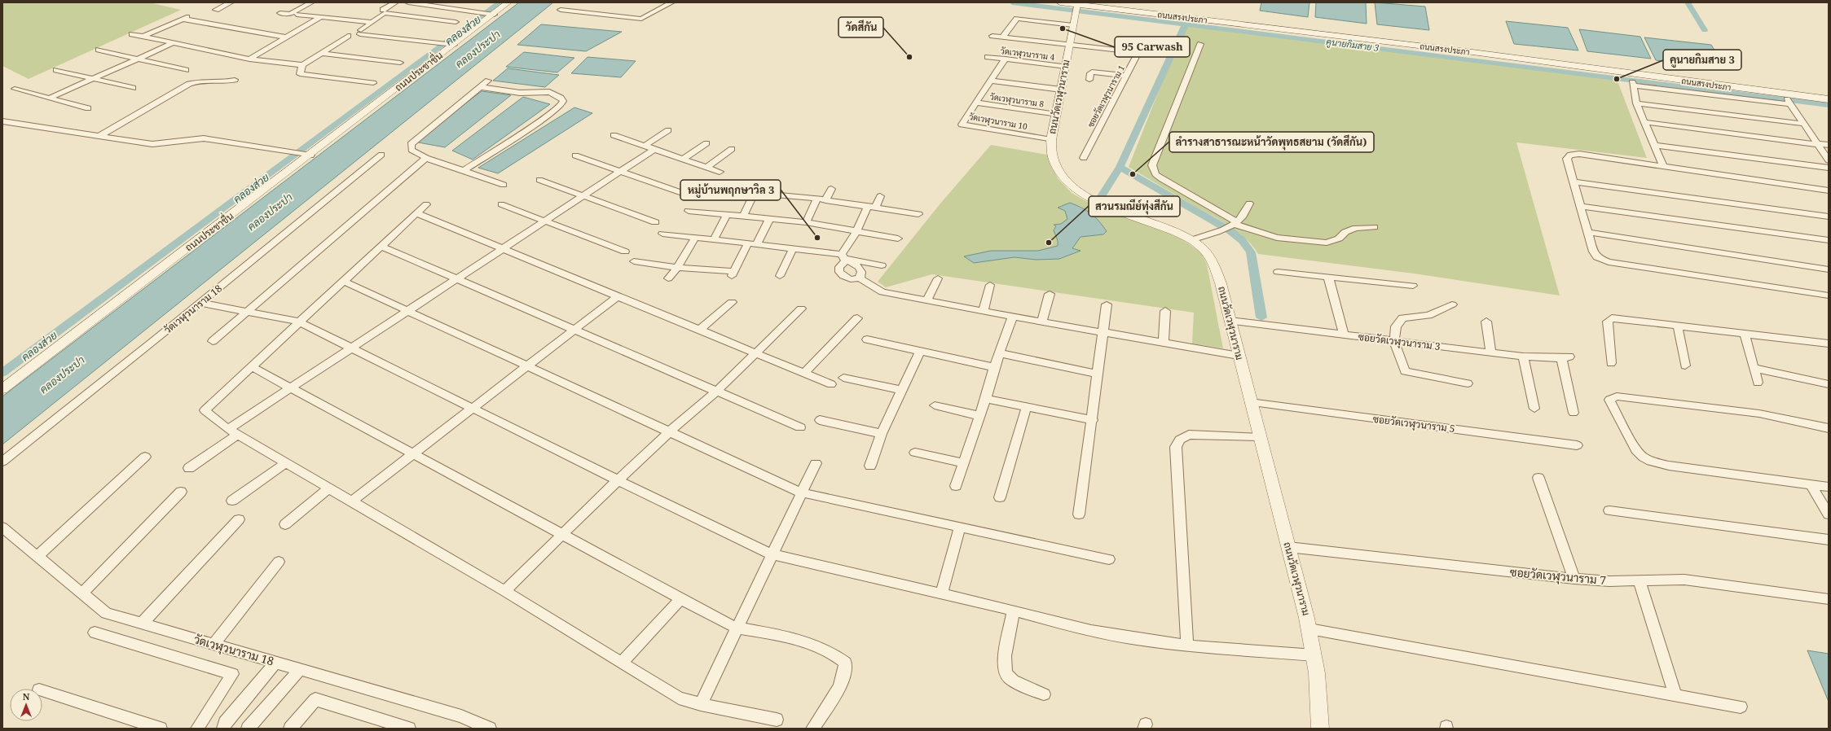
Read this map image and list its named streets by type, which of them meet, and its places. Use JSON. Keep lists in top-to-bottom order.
{
  "streets": {
    "main road": ["ถนนสรงประภา"],
    "street": [
      "วัดเวฬุวนาราม 4",
      "ถนนประชาชื่น",
      "ซอยวัดเวฬุวนาราม 1",
      "ถนนวัดเวฬุวนาราม",
      "วัดเวฬุวนาราม 8",
      "วัดเวฬุวนาราม 10",
      "วัดเวฬุวนาราม 18",
      "ซอยวัดเวฬุวนาราม 3",
      "ซอยวัดเวฬุวนาราม 5",
      "ซอยวัดเวฬุวนาราม 7"
    ]
  },
  "crossings": [
    ["ถนนสรงประภา", "ถนนวัดเวฬุวนาราม"],
    ["วัดเวฬุวนาราม 4", "ถนนวัดเวฬุวนาราม"],
    ["วัดเวฬุวนาราม 4", "วัดเวฬุวนาราม 10"],
    ["ซอยวัดเวฬุวนาราม 1", "ถนนวัดเวฬุวนาราม"],
    ["ถนนวัดเวฬุวนาราม", "วัดเวฬุวนาราม 8"],
    ["ถนนวัดเวฬุวนาราม", "วัดเวฬุวนาราม 10"],
    ["ถนนวัดเวฬุวนาราม", "ซอยวัดเวฬุวนาราม 3"],
    ["ถนนวัดเวฬุวนาราม", "ซอยวัดเวฬุวนาราม 5"],
    ["ถนนวัดเวฬุวนาราม", "ซอยวัดเวฬุวนาราม 7"],
    ["วัดเวฬุวนาราม 8", "วัดเวฬุวนาราม 10"]
  ],
  "water": ["คลองส่วย", "คูนายกิมสาย 3", "คลองประปา"],
  "places": [
    "95 Carwash",
    "วัดสีกัน",
    "คูนายกิมสาย 3",
    "ลำรางสาธารณะหน้าวัดพุทธสยาม (วัดสีกัน)",
    "หมู่บ้านพฤกษาวิล 3",
    "สวนรมณีย์ทุ่งสีกัน"
  ],
  "north": "top"
}
